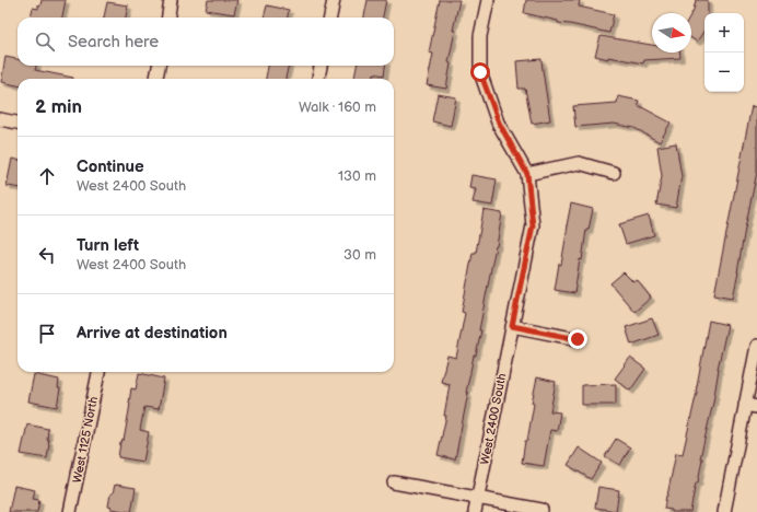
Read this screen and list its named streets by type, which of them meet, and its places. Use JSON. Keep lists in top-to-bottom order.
{
  "streets": {
    "street": ["West 2400 South", "West 1125 North"]
  },
  "north": "right",
  "page": {
    "map_buttons": ["+", "−"],
    "search": "Search here",
    "heading": ["2 min", "Walk · 160 m"],
    "list": [
      ["Continue", "West 2400 South", "130 m"],
      ["Turn left", "West 2400 South", "30 m"],
      "Arrive at destination"
    ]
  }
}
